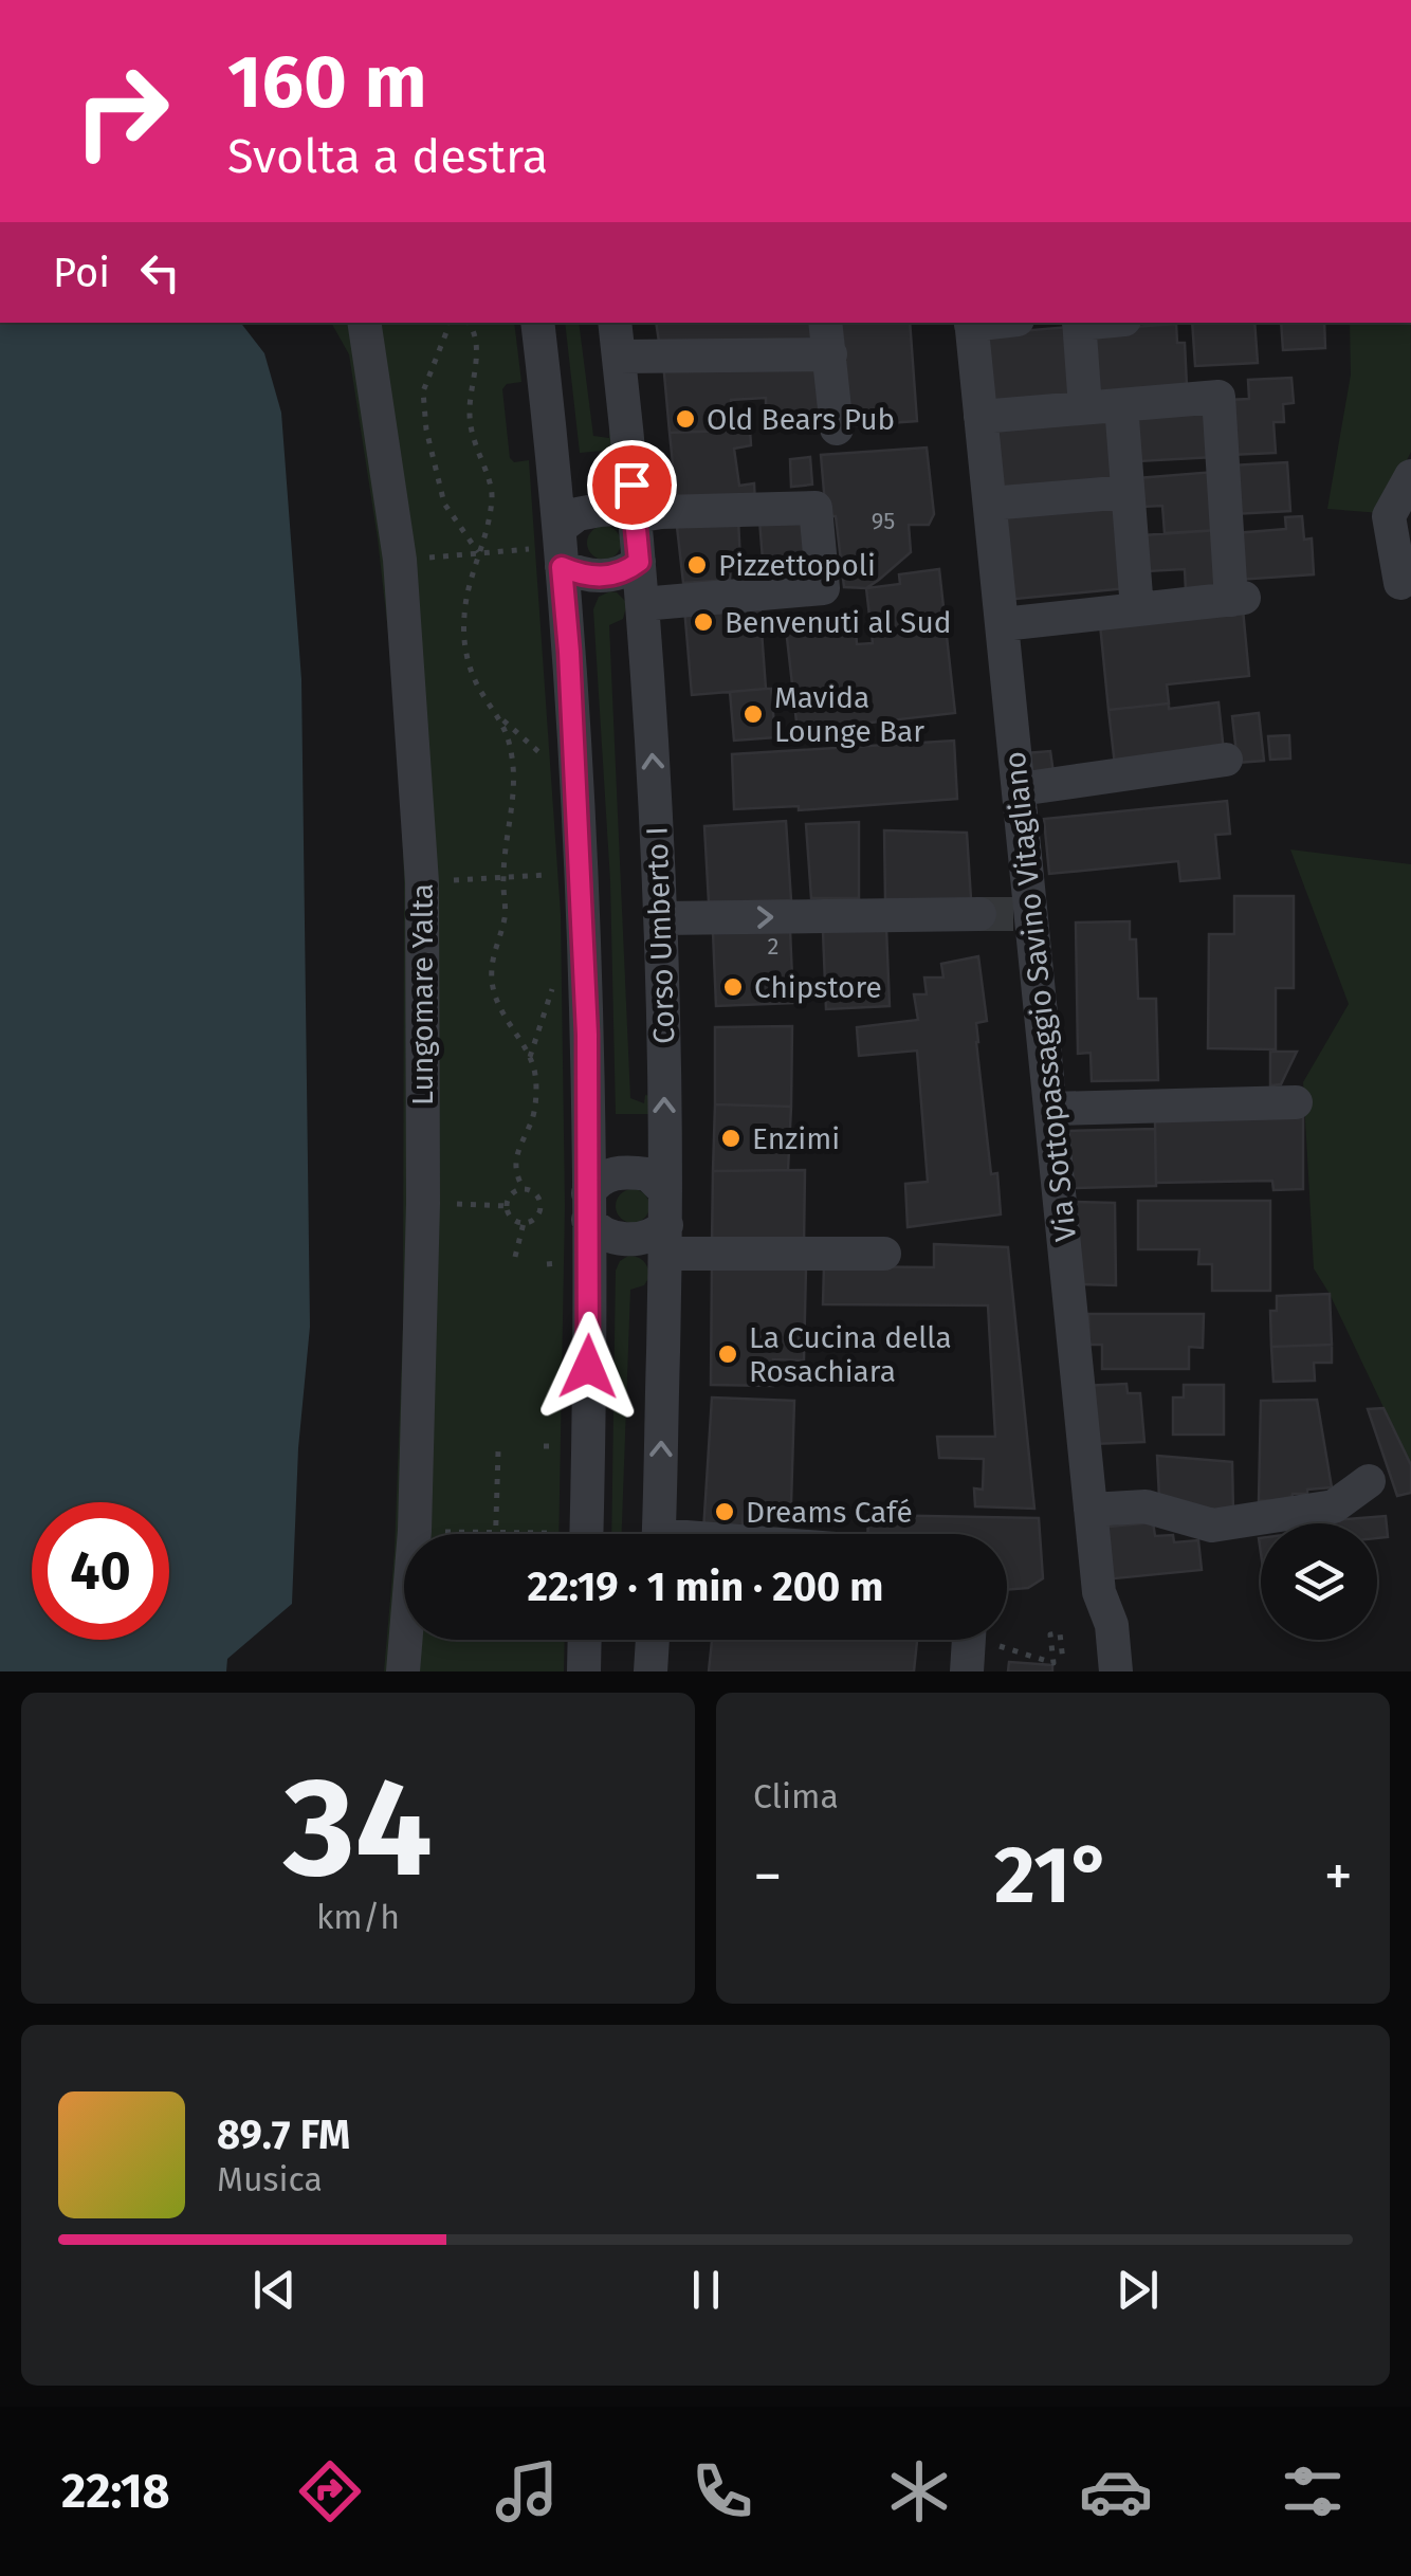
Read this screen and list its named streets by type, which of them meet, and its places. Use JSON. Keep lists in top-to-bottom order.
{
  "streets": {
    "street": ["Corso Umberto I", "Lungomare Yalta", "Via Sottopassaggio Savino Vitagliano"]
  },
  "places": [
    "Old Bears Pub",
    "Pizzettopoli",
    "Benvenuti al Sud",
    "Mavida Lounge Bar",
    "Chipstore",
    "Enzimi",
    "La Cucina della Rosachiara",
    "Dreams Café"
  ],
  "house_numbers": ["95", "2"],
  "page": {
    "turn": ["160 m", "Svolta a destra"],
    "then": "Poi",
    "limit": "40",
    "trip": "22:19 · 1 min · 200 m",
    "tile": [
      ["34", "km/h"],
      "Clima"
    ],
    "heat": ["−", "21°", "+"],
    "song": ["89.7 FM", "Musica"],
    "tabs": "22:18"
  }
}
